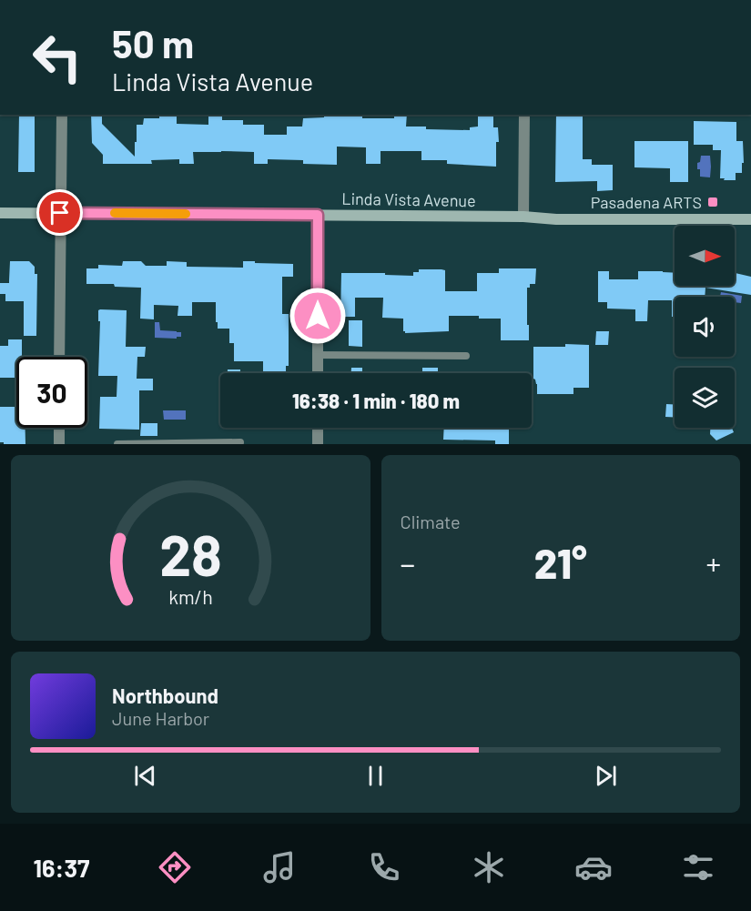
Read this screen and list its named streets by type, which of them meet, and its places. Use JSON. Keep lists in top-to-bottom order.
{
  "streets": {
    "main road": ["Linda Vista Avenue"]
  },
  "places": {
    "transit": ["Pasadena ARTS"]
  },
  "north": "right",
  "page": {
    "turn": ["50 m", "Linda Vista Avenue"],
    "limit": "30",
    "trip": "16:38 · 1 min · 180 m",
    "tile": "Climate",
    "heat": ["−", "21°", "+"],
    "song": ["Northbound", "June Harbor"],
    "tabs": "16:37",
    "gauge": ["28", "km/h"]
  }
}
